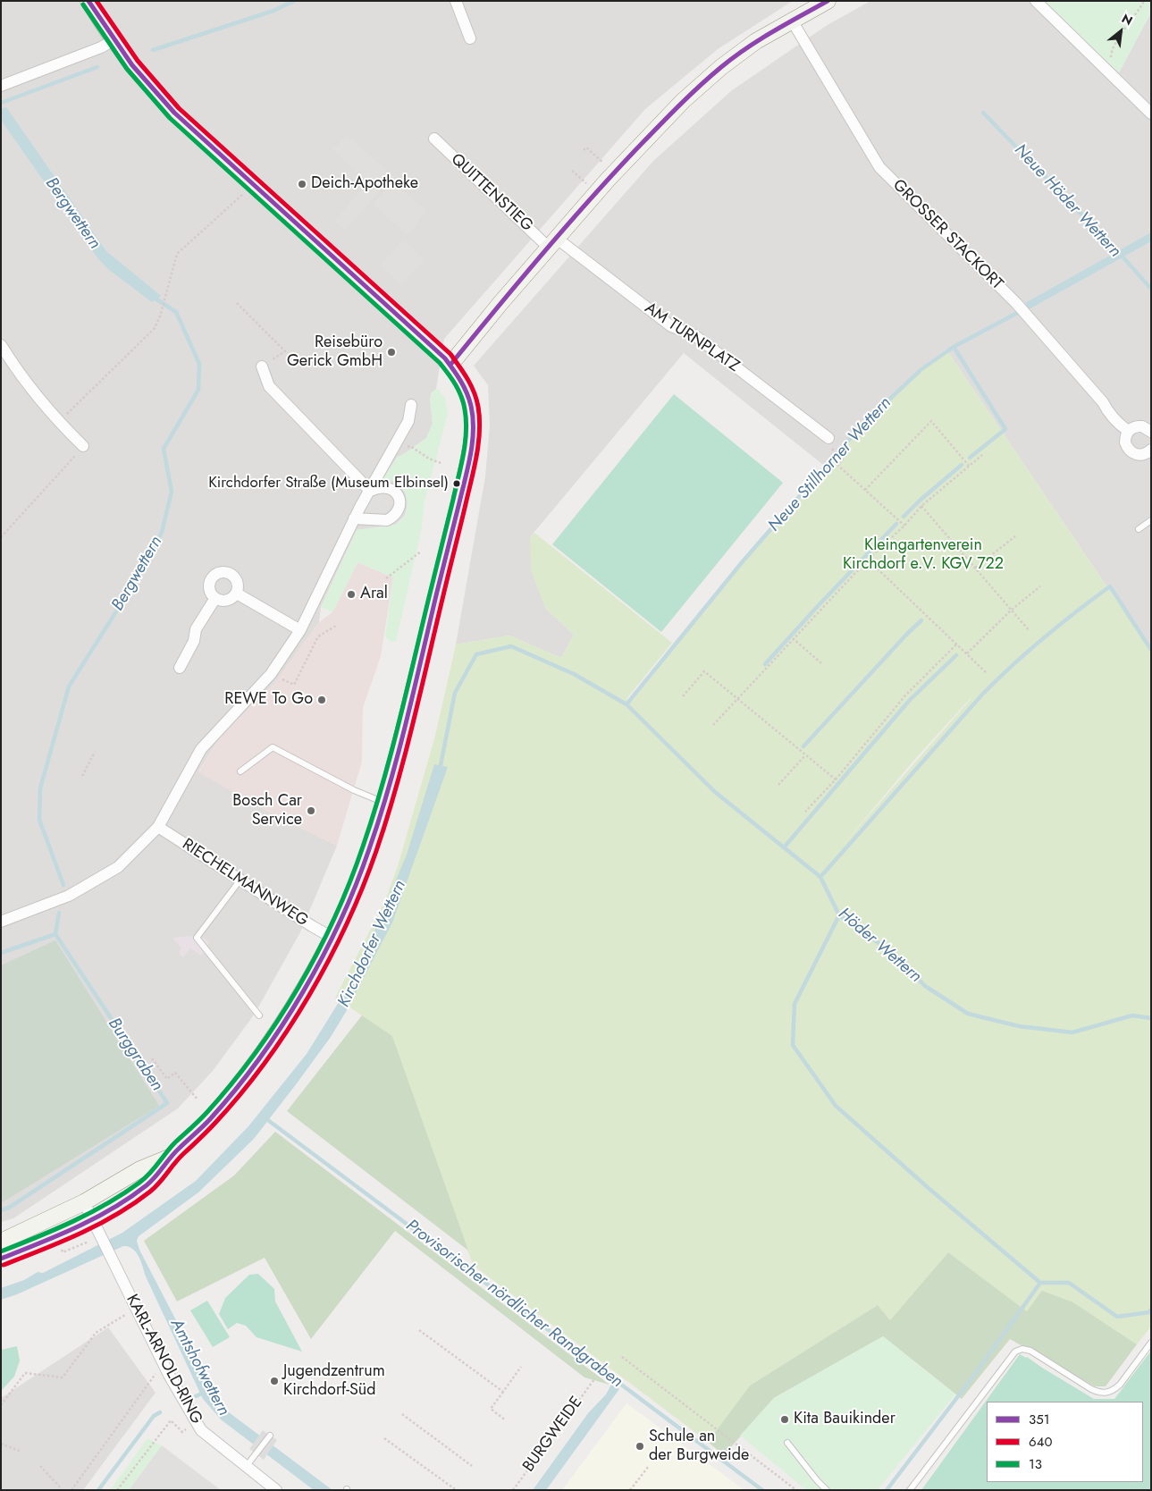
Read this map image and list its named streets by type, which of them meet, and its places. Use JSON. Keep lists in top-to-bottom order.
{
  "streets": {
    "street": [
      "QUITTENSTIEG",
      "GROSSER STACKORT",
      "AM TURNPLATZ",
      "RIECHELMANNWEG",
      "KARL-ARNOLD-RING"
    ],
    "path": ["BURGWEIDE"]
  },
  "crossings": [
    ["QUITTENSTIEG", "AM TURNPLATZ"]
  ],
  "water": [
    "Neue Höder Wettern",
    "Bergwettern",
    "Neue Stillhorner Wettern",
    "Kirchdorfer Wettern",
    "Höder Wettern",
    "Burggraben",
    "Provisorischer nördlicher Randgraben",
    "Amtshofwettern"
  ],
  "parks": ["Kleingartenverein Kirchdorf e.V. KGV 722"],
  "places": [
    "Deich-Apotheke",
    "Reisebüro Gerick GmbH",
    "Kirchdorfer Straße (Museum Elbinsel)",
    "Aral",
    "REWE To Go",
    "Bosch Car Service",
    "Jugendzentrum Kirchdorf-Süd",
    "Kita Bauikinder",
    "Schule an der Burgweide"
  ],
  "lines": ["transit line 351", "transit line 640", "transit line 13"],
  "legend": ["351", "640", "13"],
  "north": "top right"
}
